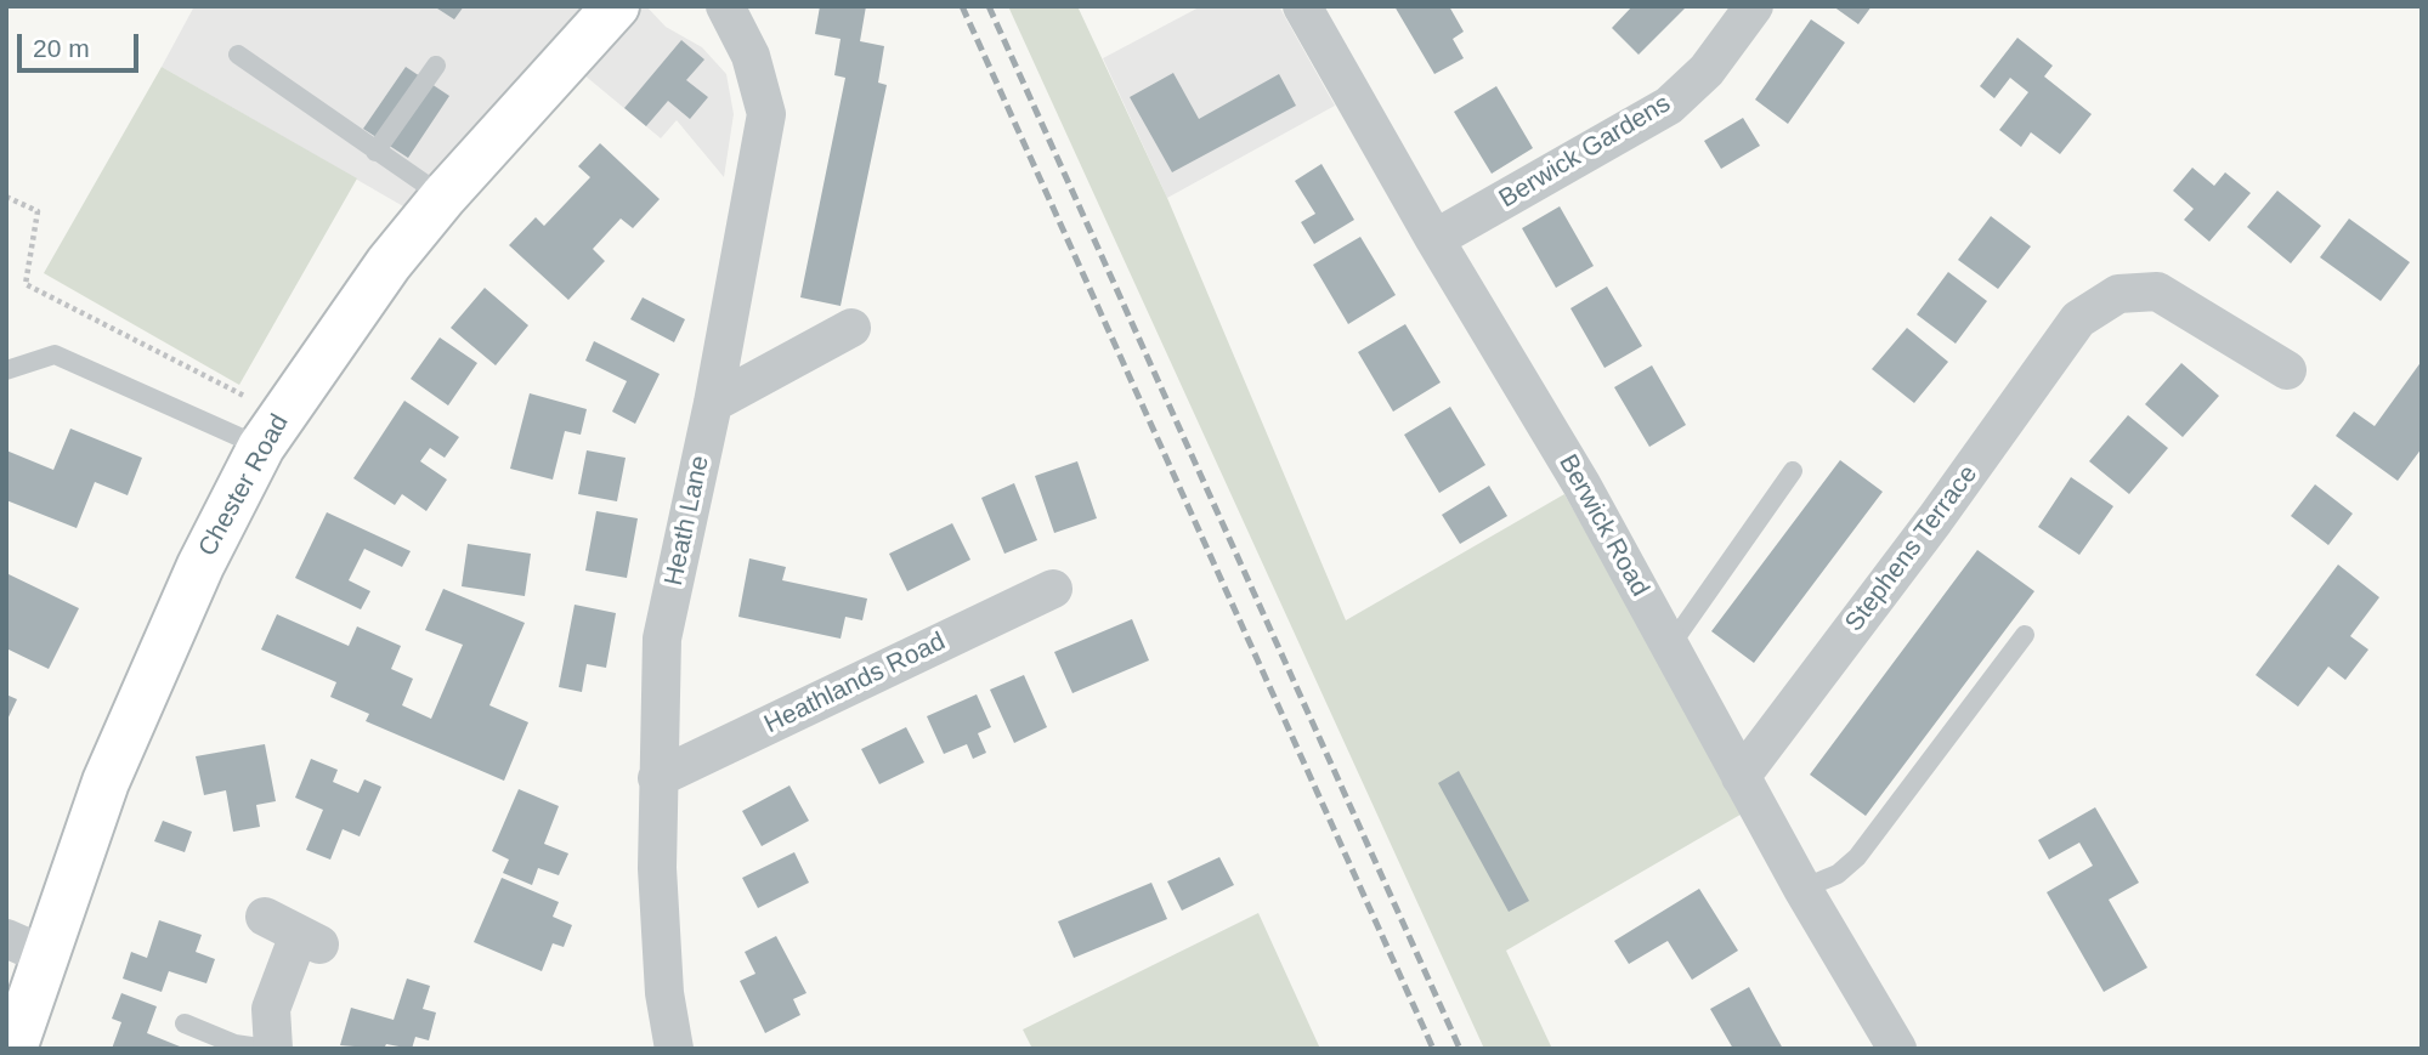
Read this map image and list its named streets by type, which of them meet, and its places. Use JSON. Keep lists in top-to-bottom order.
{
  "streets": {
    "main road": ["Chester Road"],
    "street": [
      "Berwick Gardens",
      "Heath Lane",
      "Berwick Road",
      "Stephens Terrace",
      "Heathlands Road"
    ]
  },
  "crossings": [
    ["Berwick Gardens", "Berwick Road"],
    ["Heath Lane", "Heathlands Road"],
    ["Berwick Road", "Stephens Terrace"]
  ],
  "scale_bar": "20 m"
}
